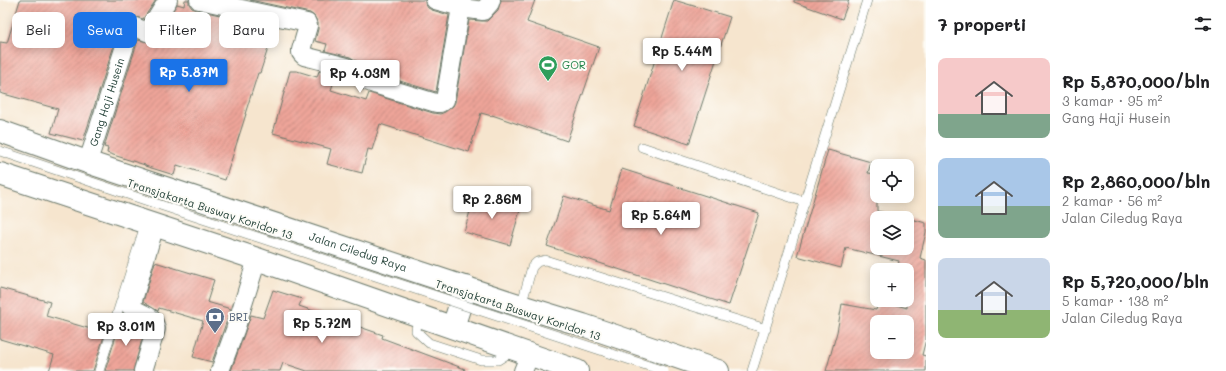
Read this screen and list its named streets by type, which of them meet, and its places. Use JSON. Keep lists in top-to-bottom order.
{
  "streets": {
    "main road": ["Jalan Ciledug Raya"],
    "street": ["Gang Haji Husein"],
    "lane": ["Transjakarta Busway Koridor 13"]
  },
  "crossings": [
    ["Gang Haji Husein", "Jalan Ciledug Raya"]
  ],
  "places": {
    "sports": ["GOR"],
    "bank": ["BRI"]
  },
  "page": {
    "heading": "7 properti",
    "chip": [
      "Beli",
      "Sewa",
      "Filter",
      "Baru"
    ],
    "price": [
      "Rp 5.44M",
      "Rp 5.87M",
      "Rp 4.03M",
      "Rp 2.86M",
      "Rp 5.64M",
      "Rp 5.72M",
      "Rp 3.01M"
    ],
    "list": [
      {
        "name": "Rp 5,870,000/bln",
        "note": "3 kamar · 95 m² · Gang Haji Husein"
      },
      {
        "name": "Rp 2,860,000/bln",
        "note": "2 kamar · 56 m² · Jalan Ciledug Raya"
      },
      {
        "name": "Rp 5,720,000/bln",
        "note": "5 kamar · 138 m² · Jalan Ciledug Raya"
      }
    ],
    "map_buttons": ["+", "−"]
  }
}
